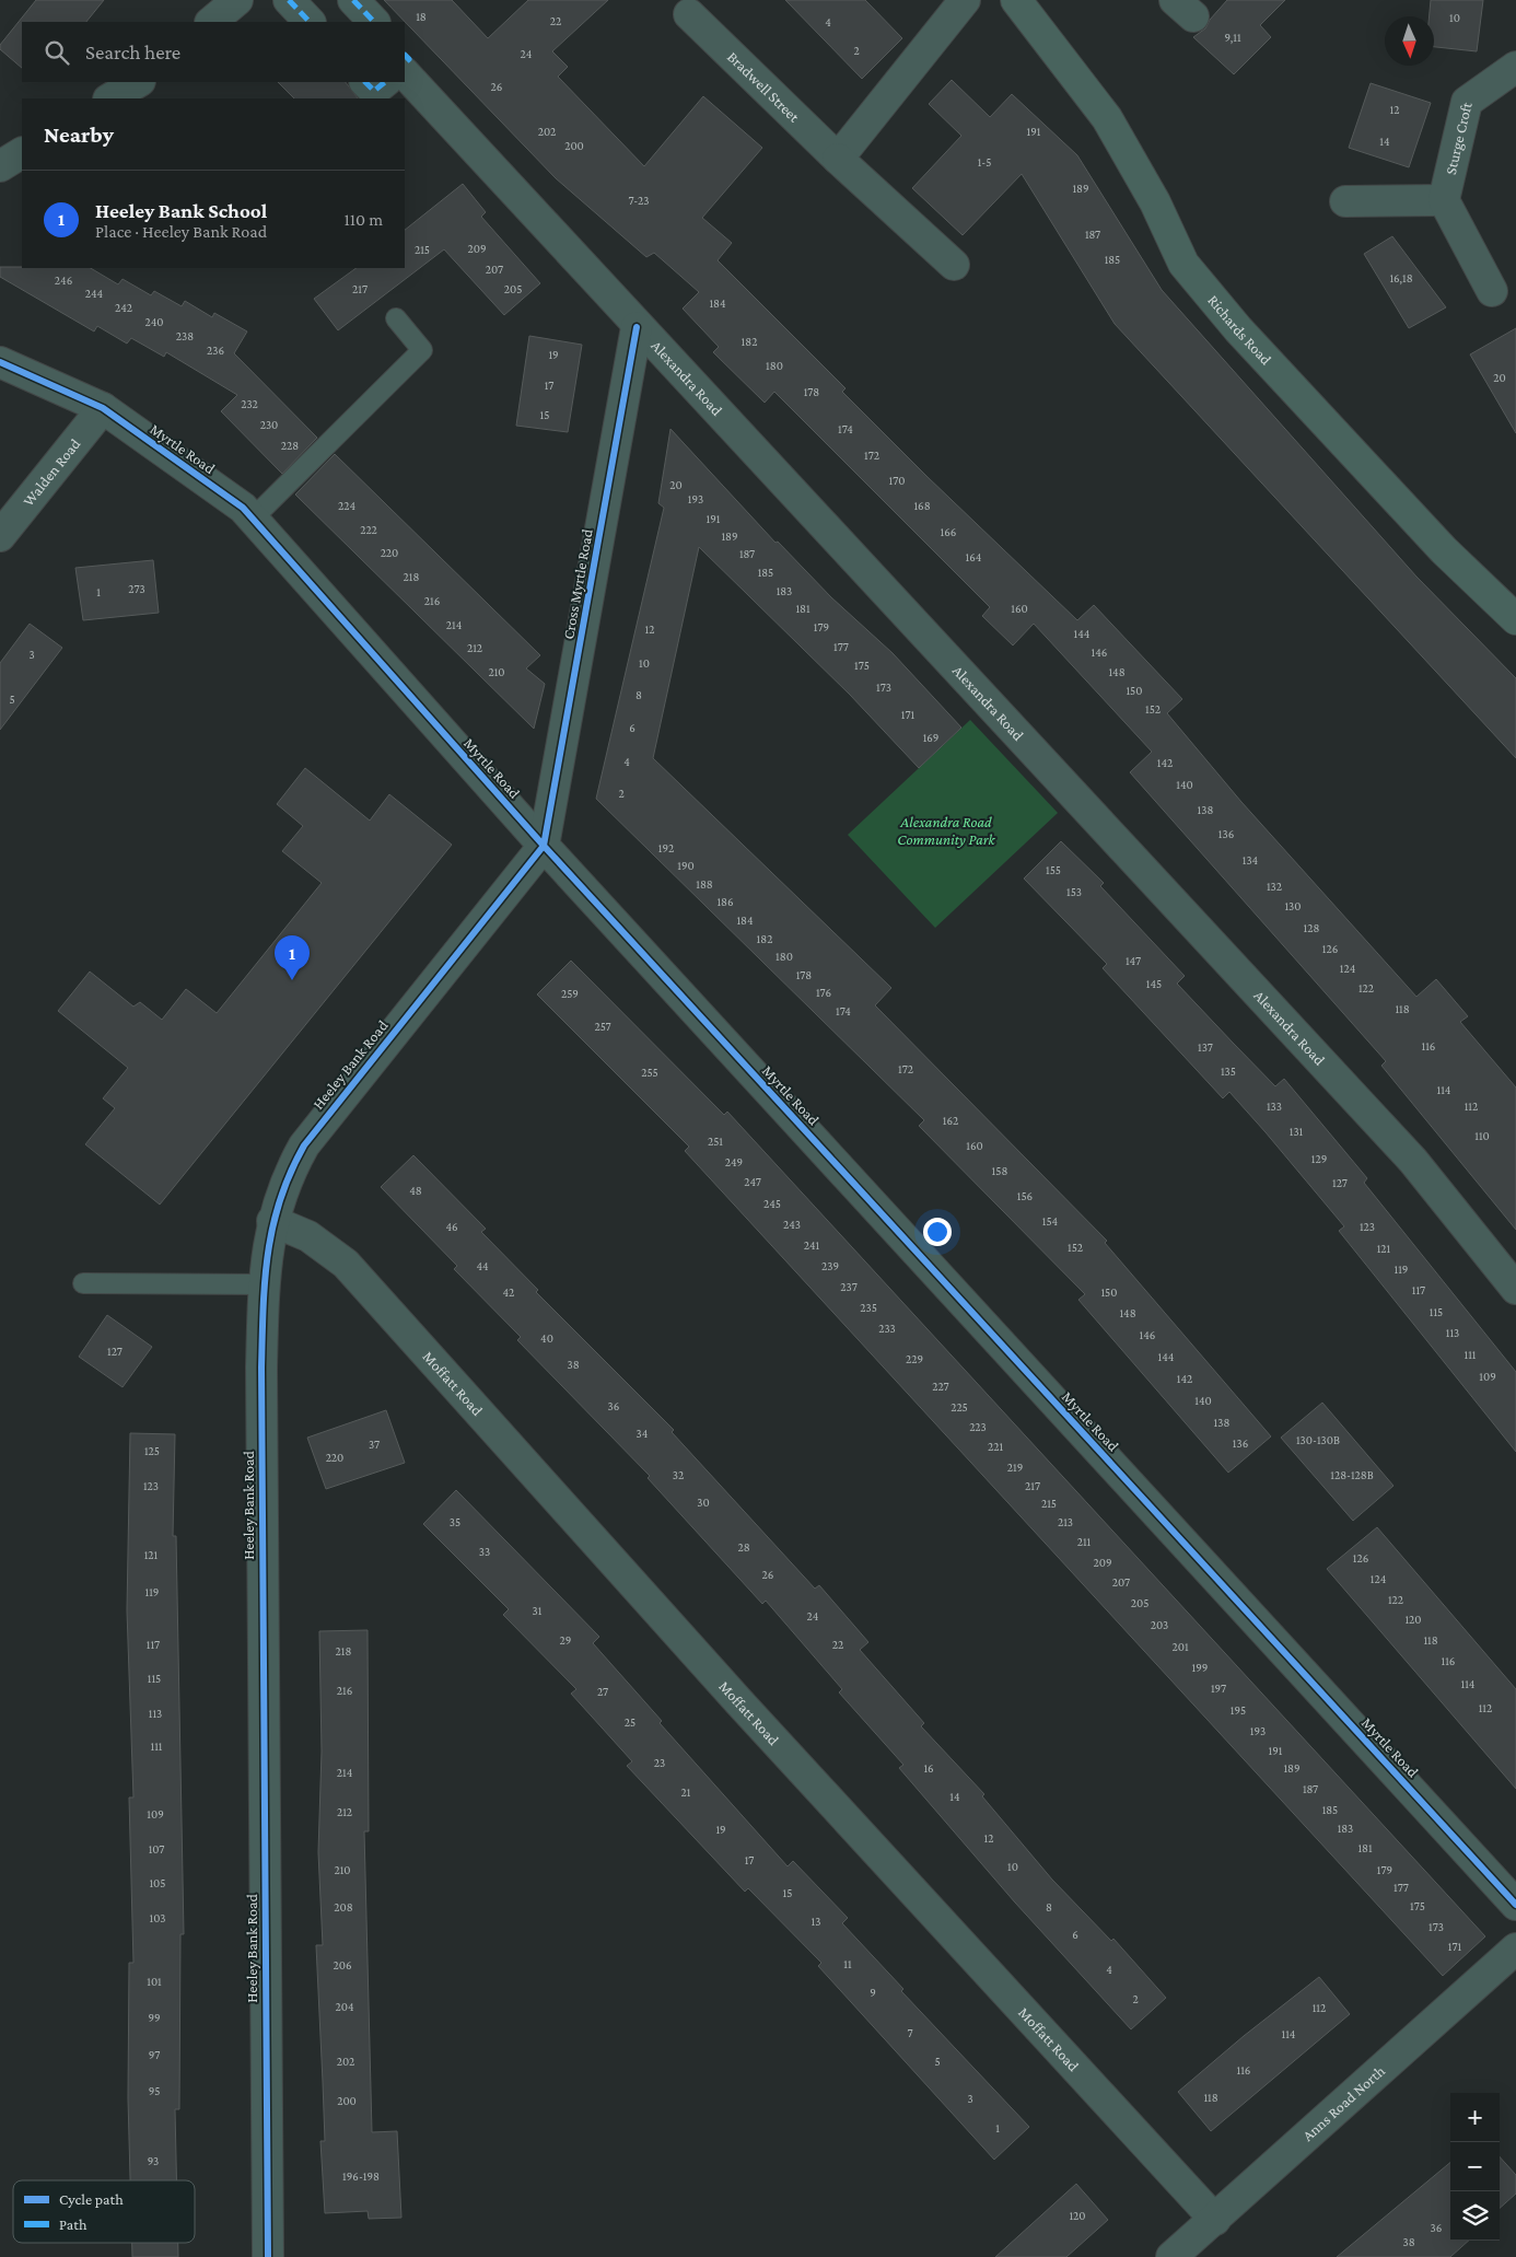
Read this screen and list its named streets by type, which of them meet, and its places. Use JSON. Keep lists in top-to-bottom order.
{
  "streets": {
    "main road": ["Richards Road"],
    "street": [
      "Bradwell Street",
      "Sturge Croft",
      "Alexandra Road",
      "Myrtle Road",
      "Walden Road",
      "Cross Myrtle Road",
      "Heeley Bank Road",
      "Moffatt Road",
      "Anns Road North"
    ]
  },
  "crossings": [
    ["Alexandra Road", "Cross Myrtle Road"],
    ["Myrtle Road", "Walden Road"],
    ["Myrtle Road", "Cross Myrtle Road"],
    ["Myrtle Road", "Heeley Bank Road"],
    ["Cross Myrtle Road", "Heeley Bank Road"],
    ["Heeley Bank Road", "Moffatt Road"],
    ["Moffatt Road", "Anns Road North"]
  ],
  "parks": ["Alexandra Road Community Park"],
  "house_numbers": [
    "18",
    "10",
    "22",
    "4",
    "9,11",
    "2",
    "24",
    "26",
    "12",
    "202",
    "191",
    "14",
    "200",
    "1-5",
    "189",
    "7-23",
    "187",
    "209",
    "215",
    "185",
    "207",
    "16,18",
    "246",
    "217",
    "205",
    "244",
    "184",
    "242",
    "240",
    "238",
    "182",
    "236",
    "19",
    "180",
    "20",
    "17",
    "178",
    "232",
    "15",
    "230",
    "174",
    "228",
    "172",
    "170",
    "20",
    "193",
    "224",
    "168",
    "191",
    "222",
    "166",
    "189",
    "220",
    "187",
    "164",
    "185",
    "218",
    "273",
    "183",
    "1",
    "216",
    "181",
    "160",
    "214",
    "179",
    "12",
    "144",
    "177",
    "212",
    "146",
    "3",
    "10",
    "175",
    "210",
    "148",
    "173",
    "150",
    "8",
    "5",
    "152",
    "171",
    "6",
    "169",
    "4",
    "142",
    "140",
    "2",
    "138",
    "136",
    "192",
    "134",
    "190",
    "155",
    "188",
    "132",
    "153",
    "186",
    "130",
    "184",
    "128",
    "182",
    "126",
    "180",
    "147",
    "124",
    "178",
    "145",
    "122",
    "176",
    "259",
    "118",
    "174",
    "257",
    "116",
    "137",
    "172",
    "135",
    "255",
    "114",
    "133",
    "112",
    "162",
    "131",
    "110",
    "251",
    "160",
    "129",
    "249",
    "158",
    "247",
    "127",
    "48",
    "156",
    "245",
    "154",
    "243",
    "46",
    "123",
    "241",
    "152",
    "121",
    "44",
    "239",
    "119",
    "237",
    "117",
    "42",
    "150",
    "235",
    "115",
    "148",
    "233",
    "113",
    "146",
    "40",
    "127",
    "111",
    "144",
    "229",
    "38",
    "109",
    "142",
    "227",
    "140",
    "36",
    "225",
    "138",
    "223",
    "34",
    "130-130B",
    "136",
    "37",
    "221",
    "125",
    "220",
    "219",
    "32",
    "128-128B",
    "123",
    "217",
    "30",
    "215",
    "35",
    "213",
    "211",
    "28",
    "33",
    "121",
    "126",
    "209",
    "26",
    "124",
    "207",
    "119",
    "122",
    "205",
    "31",
    "24",
    "120",
    "203",
    "29",
    "118",
    "117",
    "22",
    "201",
    "218",
    "116",
    "199",
    "115",
    "114",
    "197",
    "216",
    "27",
    "112",
    "195",
    "113",
    "25",
    "193",
    "111",
    "191",
    "23",
    "16",
    "189",
    "214",
    "187",
    "21",
    "14",
    "185",
    "212",
    "109",
    "183",
    "19",
    "12",
    "181",
    "107",
    "17",
    "10",
    "210",
    "179",
    "105",
    "177",
    "15",
    "175",
    "208",
    "8",
    "103",
    "13",
    "173",
    "6",
    "171",
    "11",
    "206",
    "4",
    "101",
    "9",
    "2",
    "204",
    "112",
    "99",
    "7",
    "114",
    "97",
    "202",
    "5",
    "116",
    "95",
    "118",
    "3",
    "200",
    "1",
    "93",
    "196-198",
    "120",
    "36",
    "38"
  ],
  "legend": ["Cycle path", "Path"],
  "north": "bottom",
  "page": {
    "search": "Search here",
    "heading": "Nearby",
    "list": [
      {
        "mark": "1",
        "name": "Heeley Bank School",
        "note": "Place · Heeley Bank Road",
        "value": "110 m"
      }
    ],
    "pins": "1",
    "map_buttons": ["+", "−"]
  }
}
